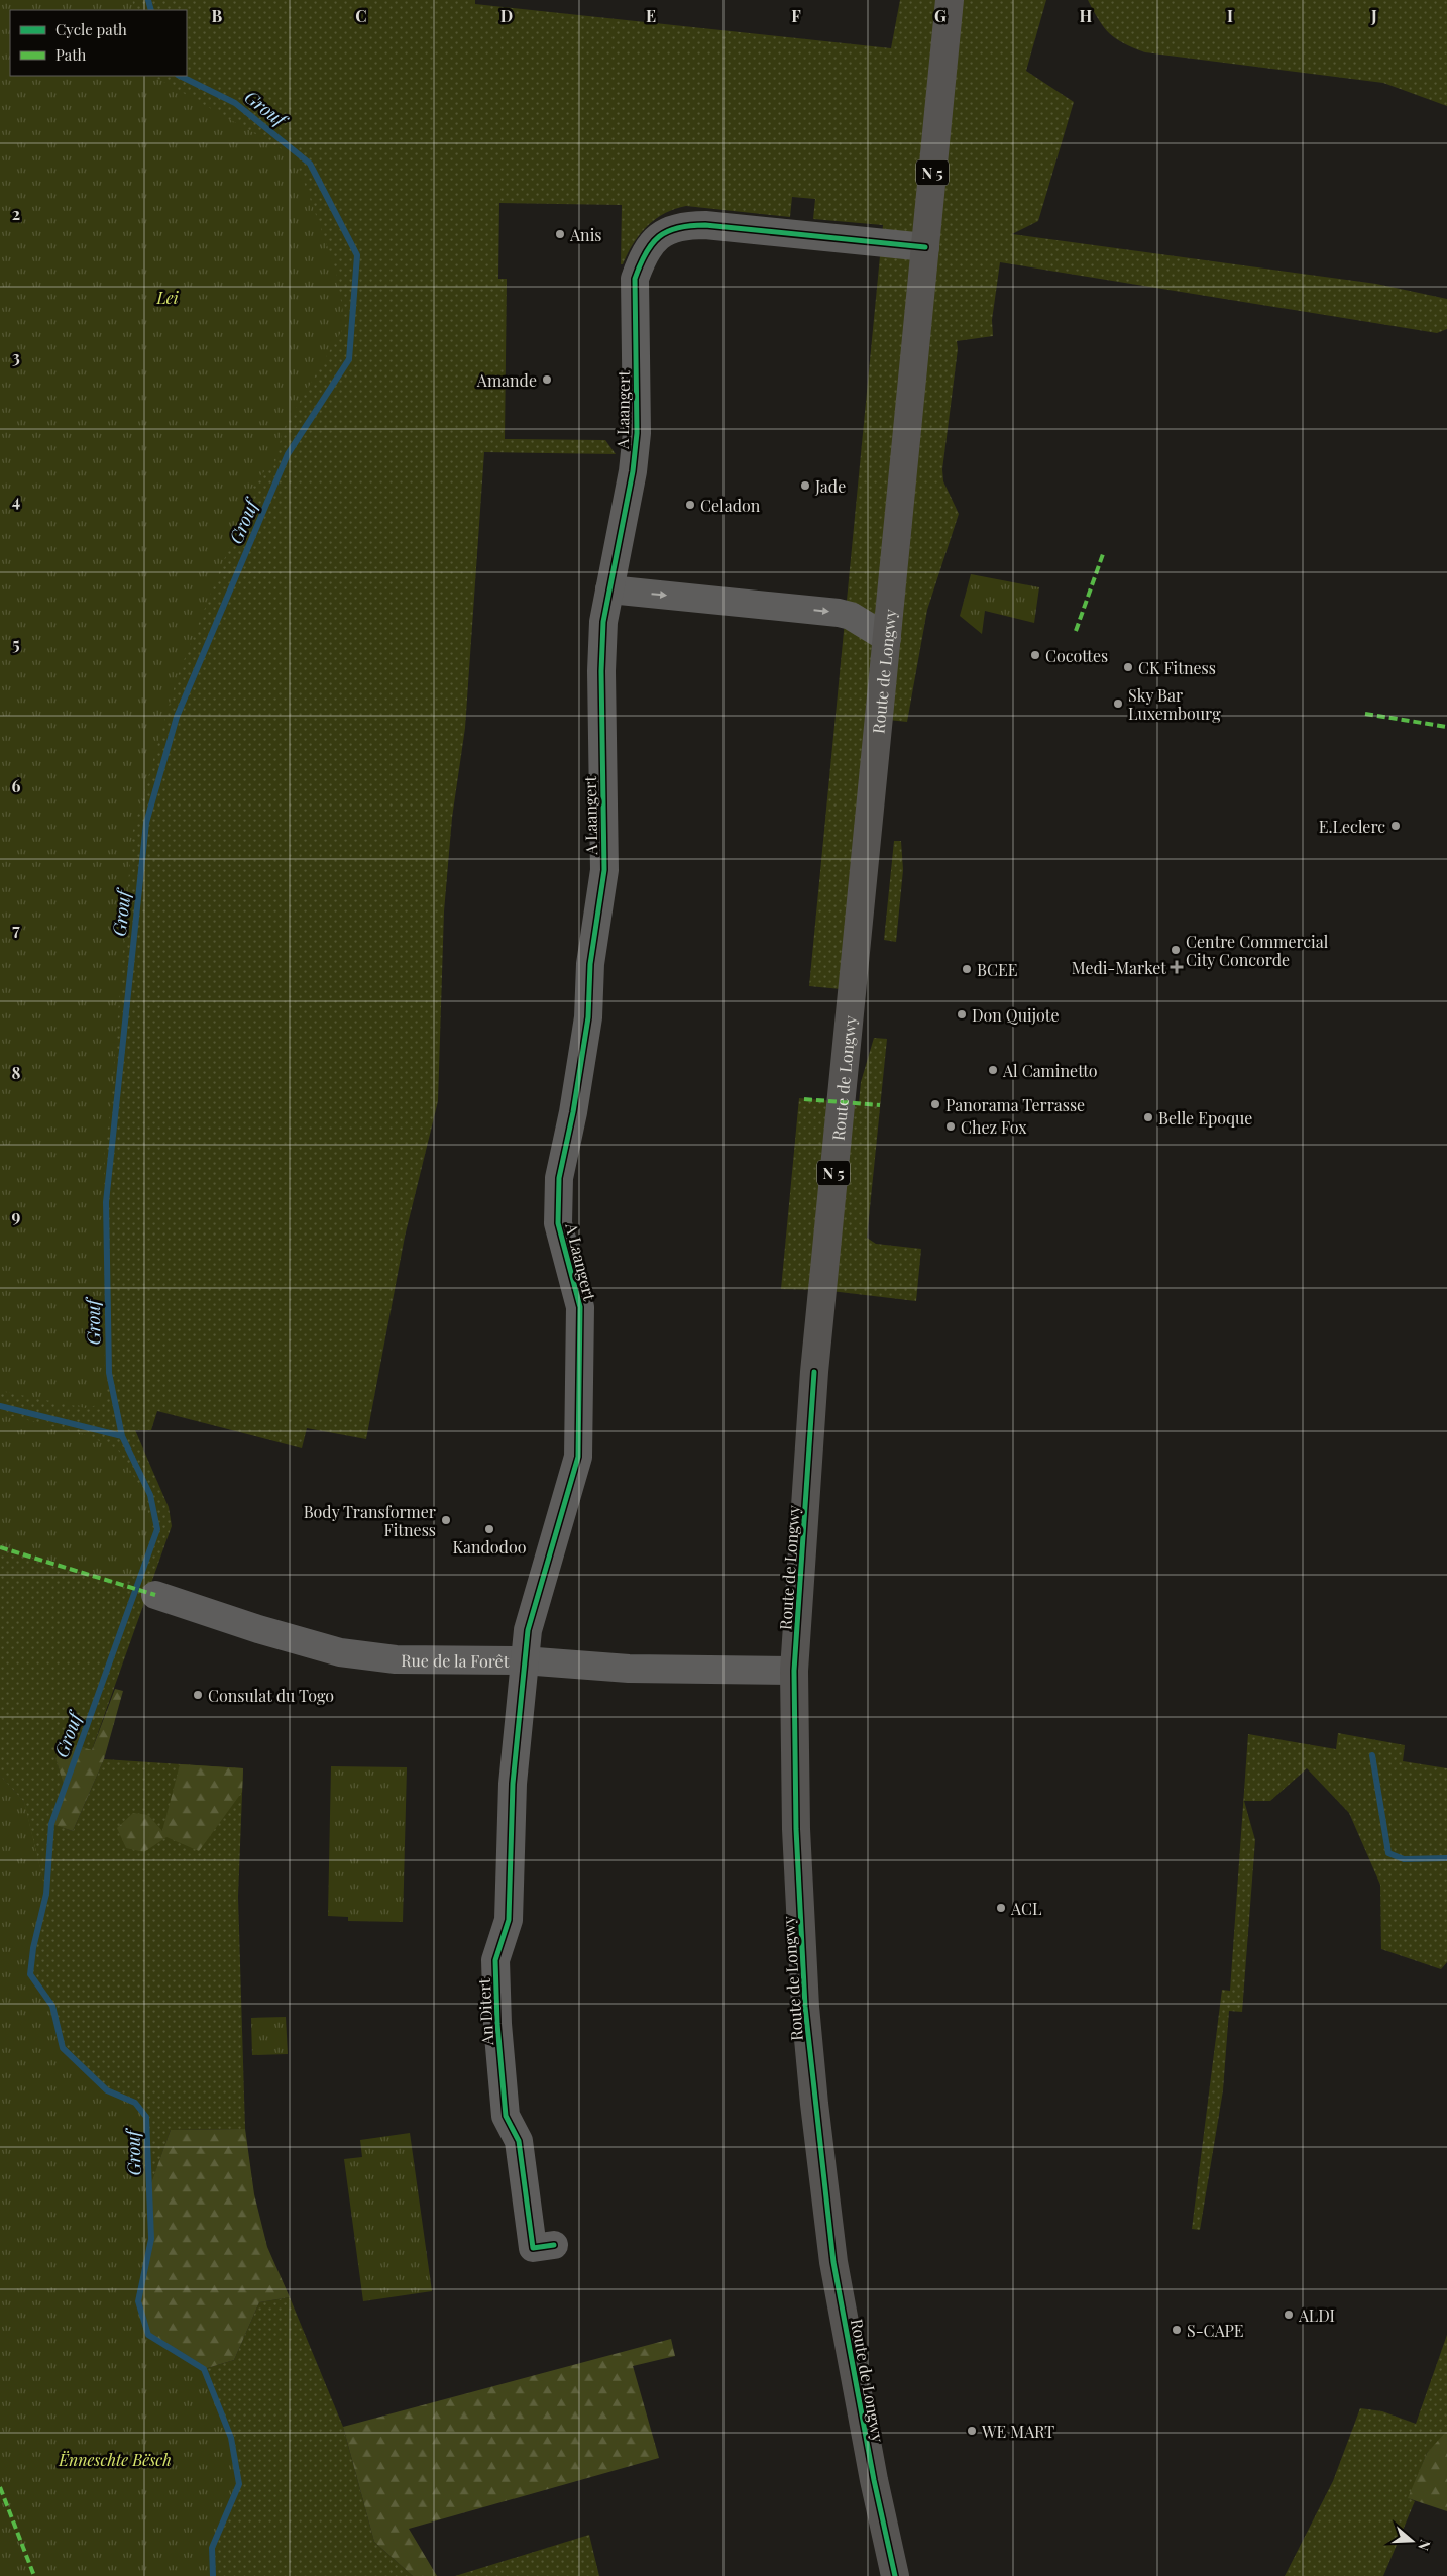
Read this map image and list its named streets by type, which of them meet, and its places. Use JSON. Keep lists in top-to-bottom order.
{
  "streets": {
    "main road": ["N 5", "Route de Longwy"],
    "street": ["A Laangert", "Rue de la Forêt", "An Ditert"]
  },
  "crossings": [
    ["A Laangert", "Route de Longwy"],
    ["A Laangert", "Rue de la Forêt"],
    ["A Laangert", "An Ditert"],
    ["Route de Longwy", "Rue de la Forêt"],
    ["Rue de la Forêt", "An Ditert"]
  ],
  "water": ["Grouf"],
  "parks": ["Lei", "Ënneschte Bësch"],
  "places": {
    "other": [
      "Anis",
      "Amande",
      "Jade",
      "Celadon",
      "Cocottes",
      "CK Fitness",
      "Sky Bar Luxembourg",
      "E.Leclerc",
      "Centre Commercial City Concorde",
      "BCEE",
      "Don Quijote",
      "Al Caminetto",
      "Panorama Terrasse",
      "Belle Epoque",
      "Chez Fox",
      "Body Transformer Fitness",
      "Kandodoo",
      "Consulat du Togo",
      "ACL",
      "ALDI",
      "S-CAPE",
      "WE MART"
    ],
    "health": ["Medi-Market"]
  },
  "legend": ["Cycle path", "Path"],
  "north": "right",
  "grid": {
    "columns": [
      "B",
      "C",
      "D",
      "E",
      "F",
      "G",
      "H",
      "I",
      "J"
    ],
    "rows": [
      "2",
      "3",
      "4",
      "5",
      "6",
      "7",
      "8",
      "9"
    ]
  }
}
